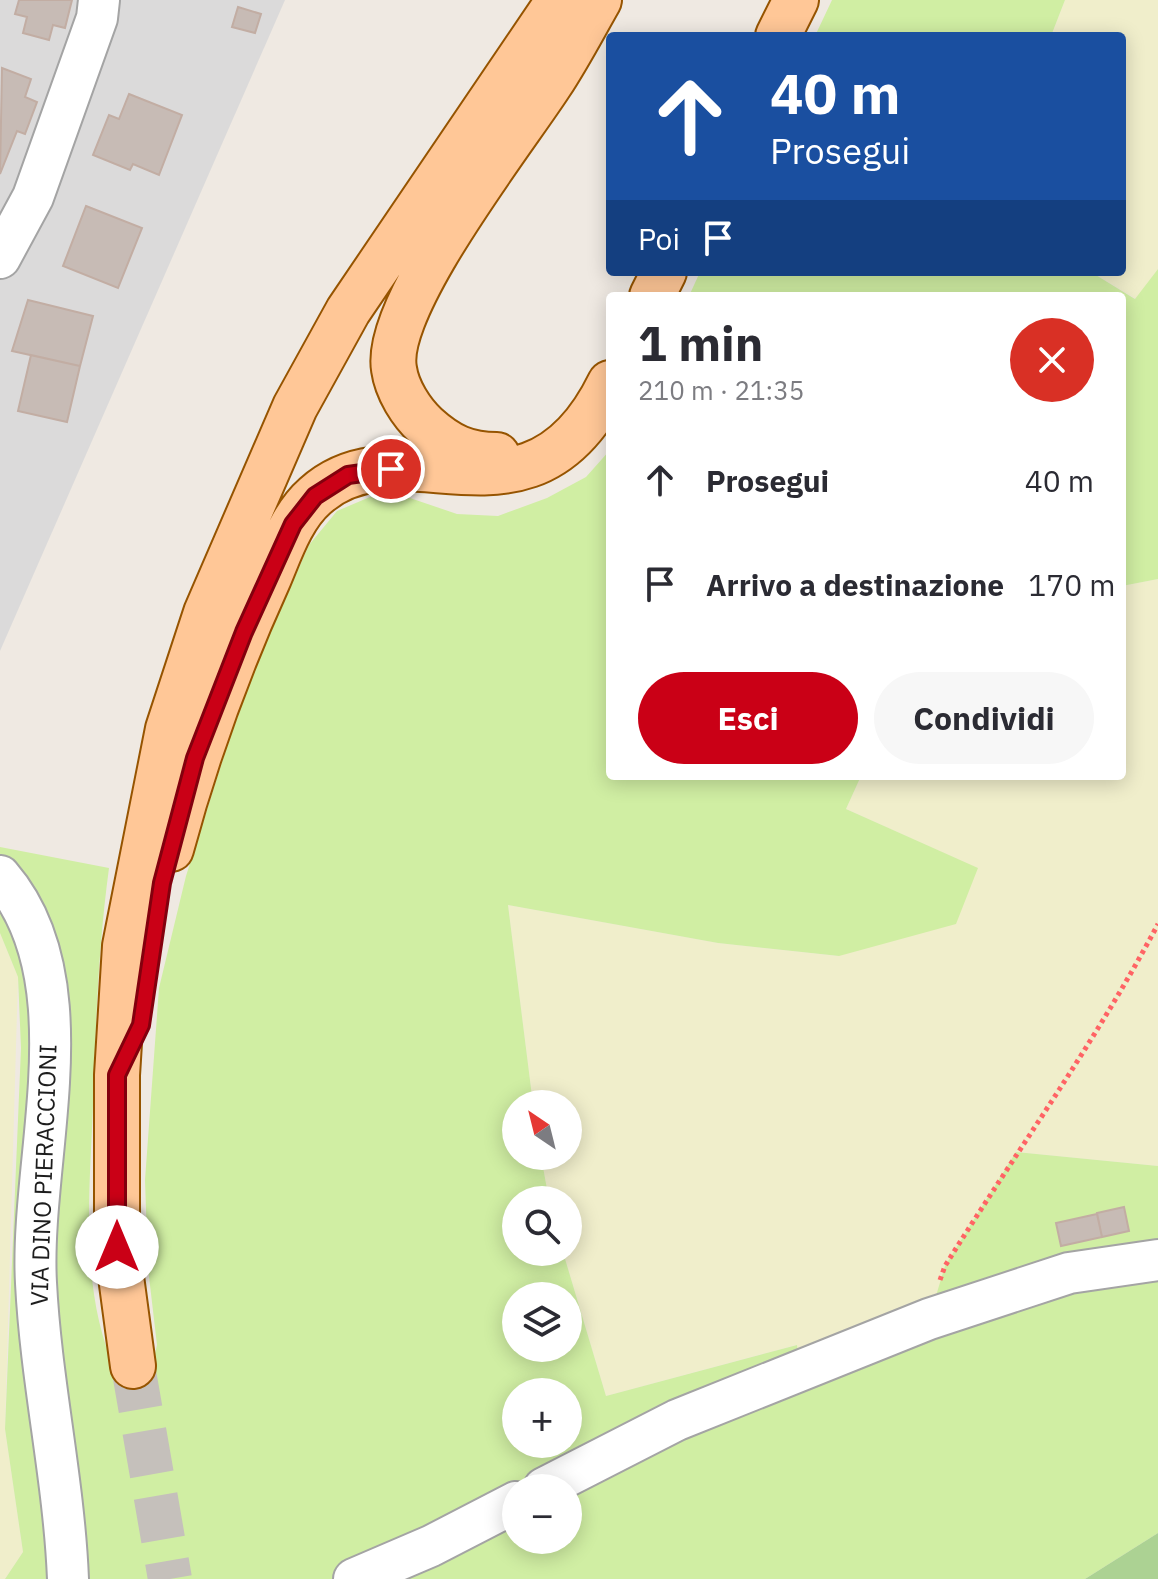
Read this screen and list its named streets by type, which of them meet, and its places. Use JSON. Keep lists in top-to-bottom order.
{
  "streets": {
    "street": ["VIA DINO PIERACCIONI"]
  },
  "north": "top left",
  "page": {
    "turn": ["40 m", "Prosegui"],
    "then": "Poi",
    "heading": ["1 min", "210 m · 21:35"],
    "list": [
      {
        "name": "Prosegui",
        "value": "40 m"
      },
      {
        "name": "Arrivo a destinazione",
        "value": "170 m"
      }
    ],
    "buttons": ["Esci", "Condividi"],
    "map_buttons": ["+", "−"]
  }
}
